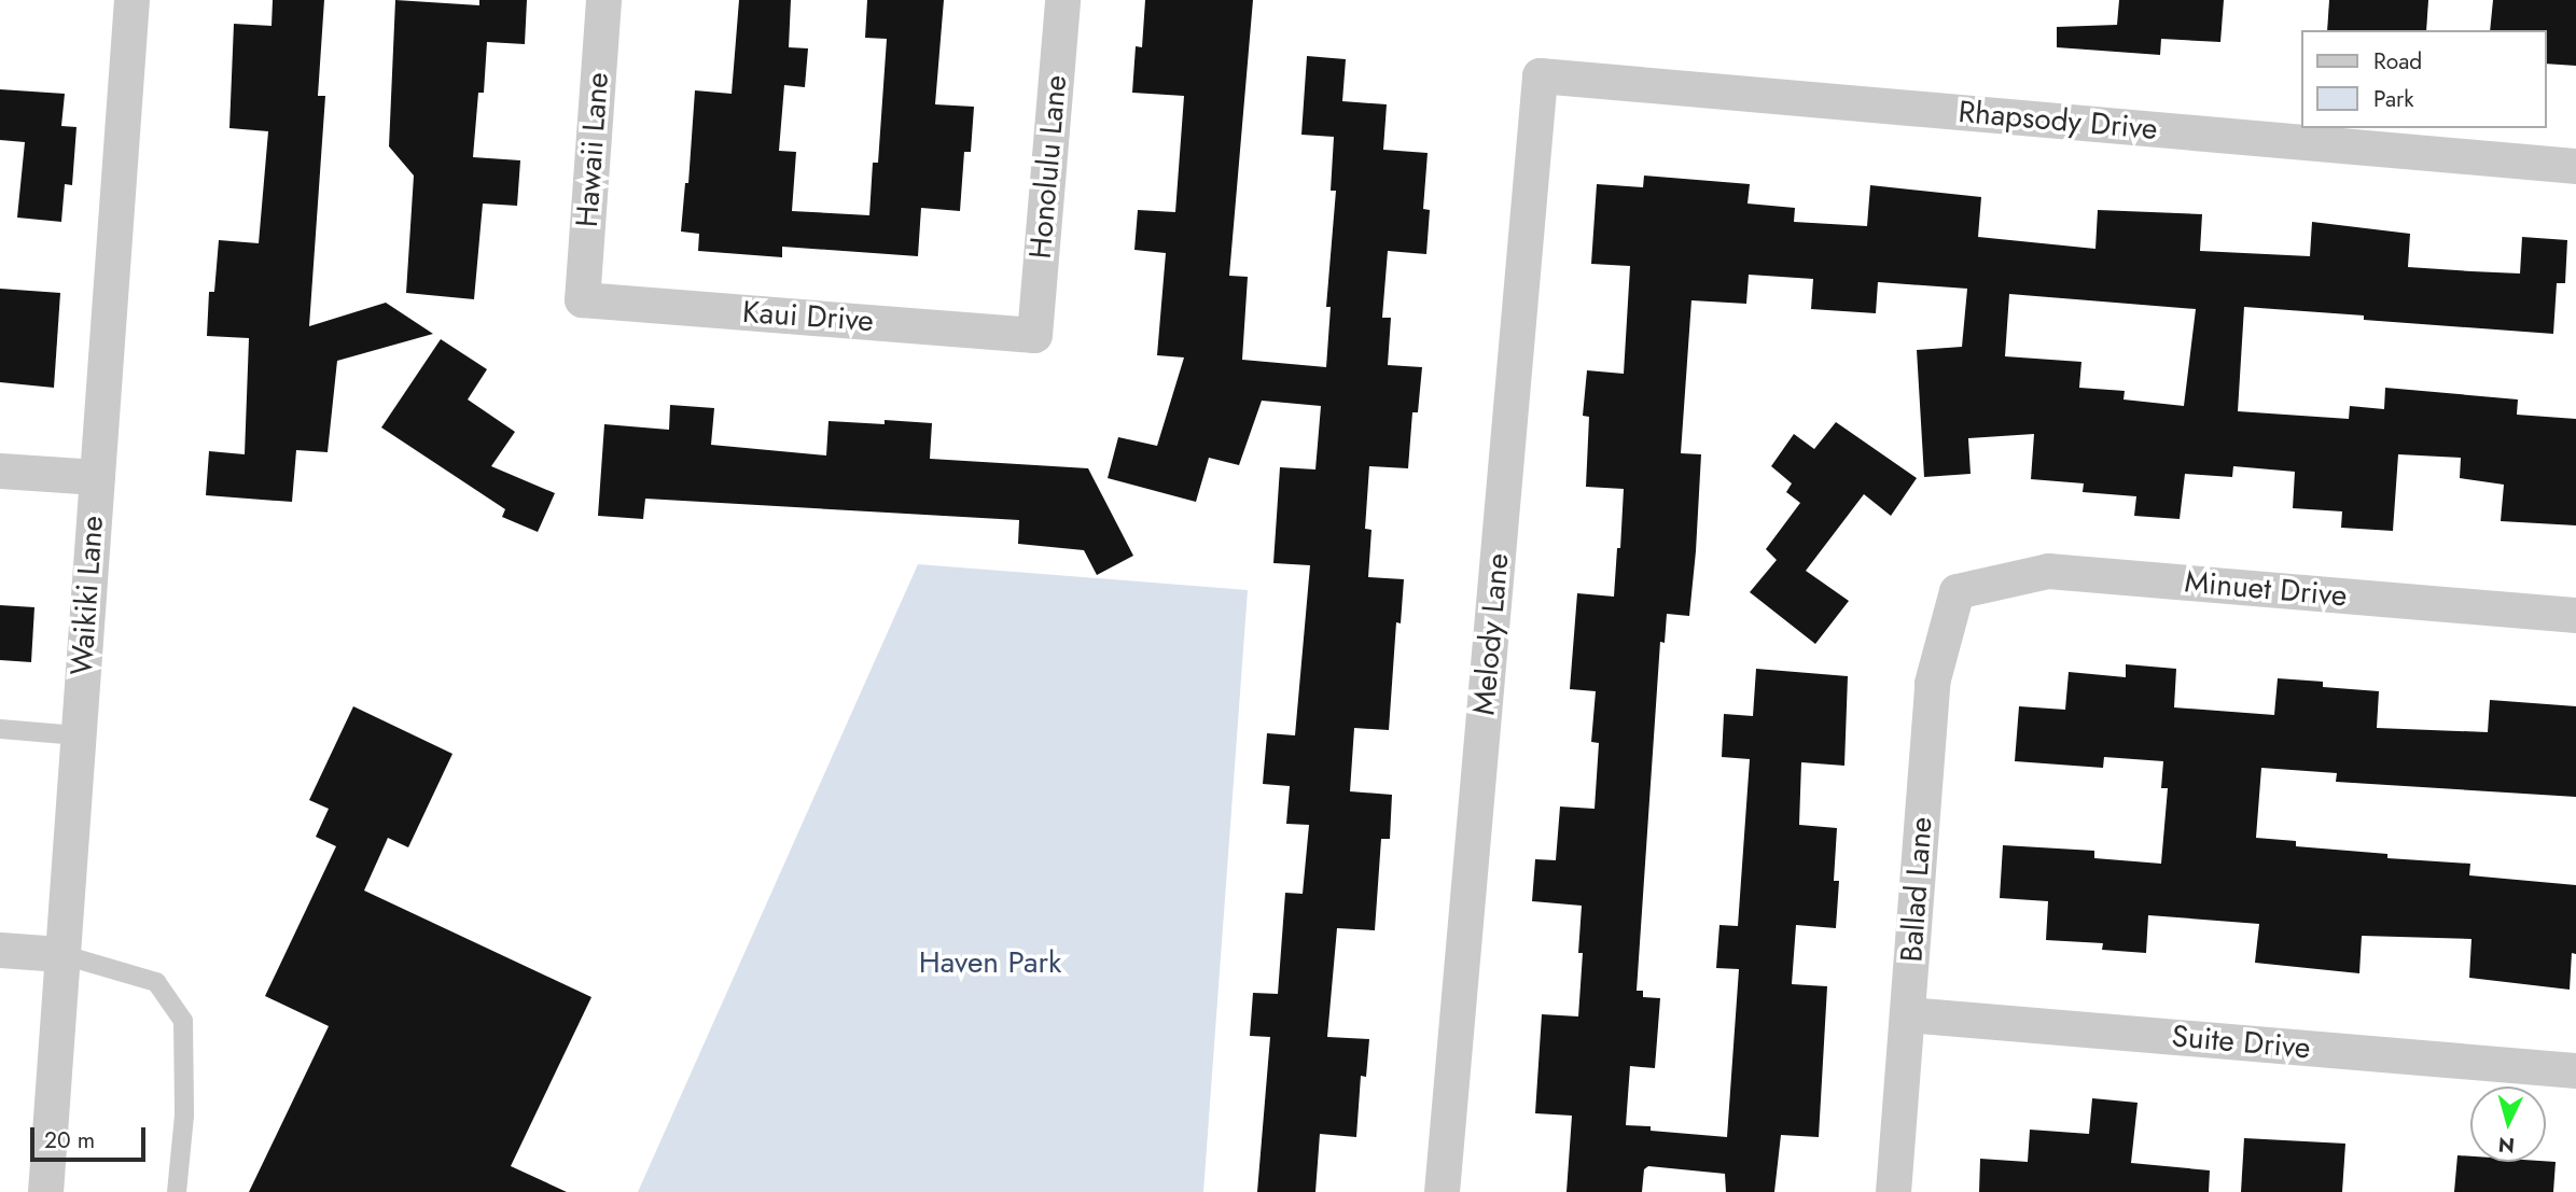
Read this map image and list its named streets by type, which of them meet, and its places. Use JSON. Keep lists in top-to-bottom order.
{
  "streets": {
    "street": [
      "Rhapsody Drive",
      "Hawaii Lane",
      "Honolulu Lane",
      "Kaui Drive",
      "Minuet Drive",
      "Waikiki Lane",
      "Melody Lane",
      "Ballad Lane",
      "Suite Drive"
    ]
  },
  "crossings": [
    ["Rhapsody Drive", "Melody Lane"],
    ["Hawaii Lane", "Kaui Drive"],
    ["Honolulu Lane", "Kaui Drive"],
    ["Minuet Drive", "Ballad Lane"],
    ["Ballad Lane", "Suite Drive"]
  ],
  "parks": ["Haven Park"],
  "legend": ["Road", "Park"],
  "scale_bar": "20 m",
  "north": "bottom"
}
